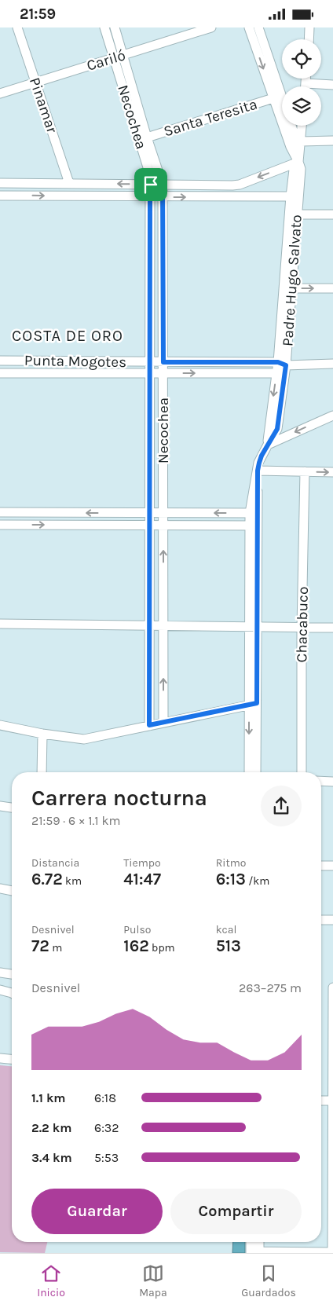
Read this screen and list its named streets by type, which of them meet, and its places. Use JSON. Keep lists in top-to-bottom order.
{
  "streets": {
    "street": [
      "Cariló",
      "Pinamar",
      "Necochea",
      "Santa Teresita",
      "Padre Hugo Salvato",
      "Punta Mogotes",
      "Chacabuco"
    ]
  },
  "crossings": [
    ["Cariló", "Pinamar"],
    ["Cariló", "Necochea"],
    ["Necochea", "Santa Teresita"],
    ["Necochea", "Punta Mogotes"],
    ["Padre Hugo Salvato", "Punta Mogotes"]
  ],
  "districts": ["COSTA DE ORO"],
  "page": {
    "status": "21:59",
    "heading": ["Carrera nocturna", "21:59 · 6 × 1.1 km"],
    "stats": [
      ["Distancia", "6.72 km"],
      ["Tiempo", "41:47"],
      ["Ritmo", "6:13 /km"],
      ["Desnivel", "72 m"],
      ["Pulso", "162 bpm"],
      ["kcal", "513"]
    ],
    "chart": ["Desnivel", "263–275 m"],
    "list": [
      {
        "name": "1.1 km",
        "note": "6:18"
      },
      {
        "name": "2.2 km",
        "note": "6:32"
      },
      {
        "name": "3.4 km",
        "note": "5:53"
      }
    ],
    "buttons": ["Guardar", "Compartir"],
    "tabs": ["Inicio", "Mapa", "Guardados"]
  }
}
